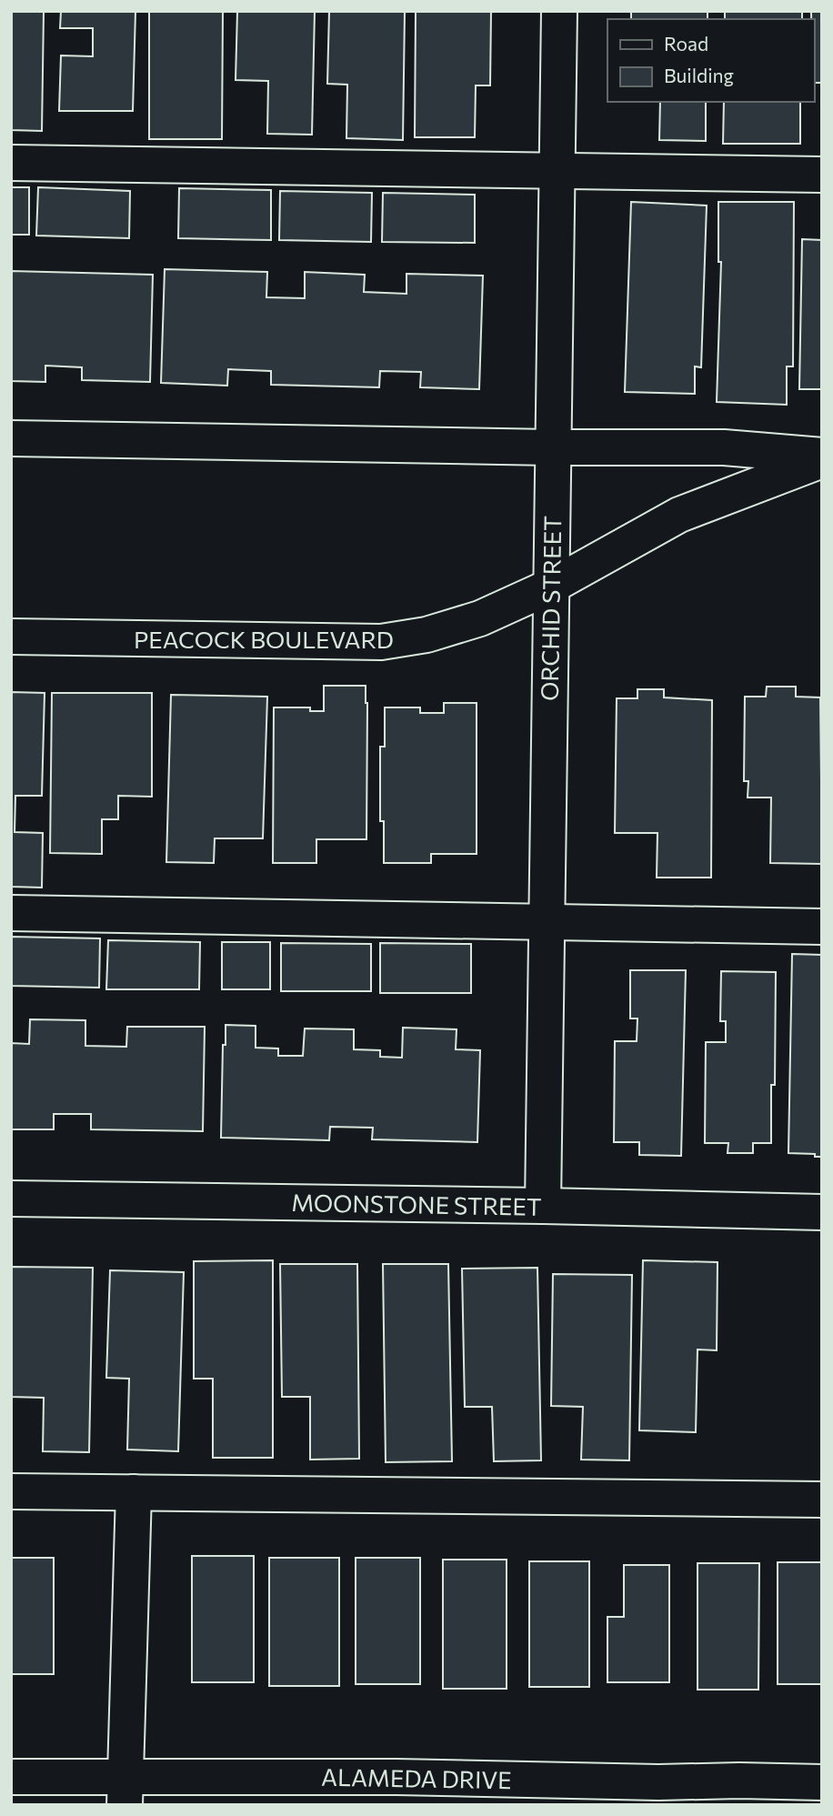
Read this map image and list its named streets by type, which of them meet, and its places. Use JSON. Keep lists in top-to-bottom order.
{
  "streets": {
    "street": [
      "ORCHID STREET",
      "PEACOCK BOULEVARD",
      "MOONSTONE STREET",
      "ALAMEDA DRIVE"
    ]
  },
  "crossings": [
    ["ORCHID STREET", "PEACOCK BOULEVARD"],
    ["ORCHID STREET", "MOONSTONE STREET"]
  ],
  "legend": ["Road", "Building"]
}
